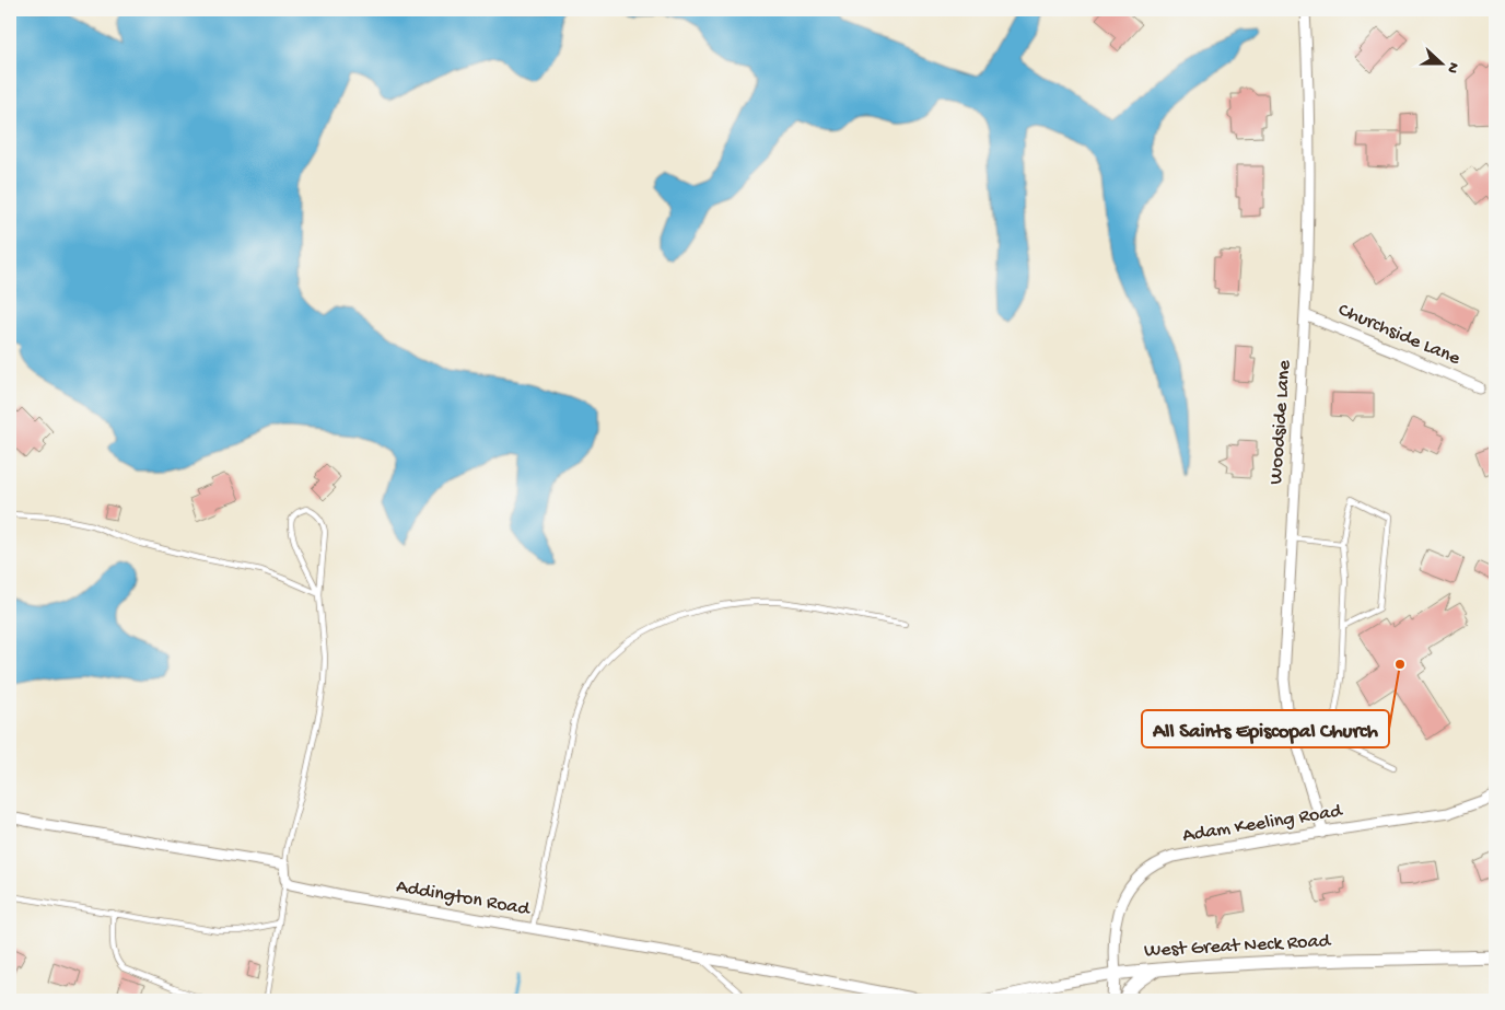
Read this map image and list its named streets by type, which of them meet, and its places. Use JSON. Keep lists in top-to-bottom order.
{
  "streets": {
    "street": [
      "Churchside Lane",
      "Woodside Lane",
      "Adam Keeling Road",
      "Addington Road",
      "West Great Neck Road"
    ]
  },
  "crossings": [
    ["Churchside Lane", "Woodside Lane"],
    ["Woodside Lane", "Adam Keeling Road"],
    ["Adam Keeling Road", "West Great Neck Road"]
  ],
  "places": ["All Saints Episcopal Church"],
  "north": "right"
}
